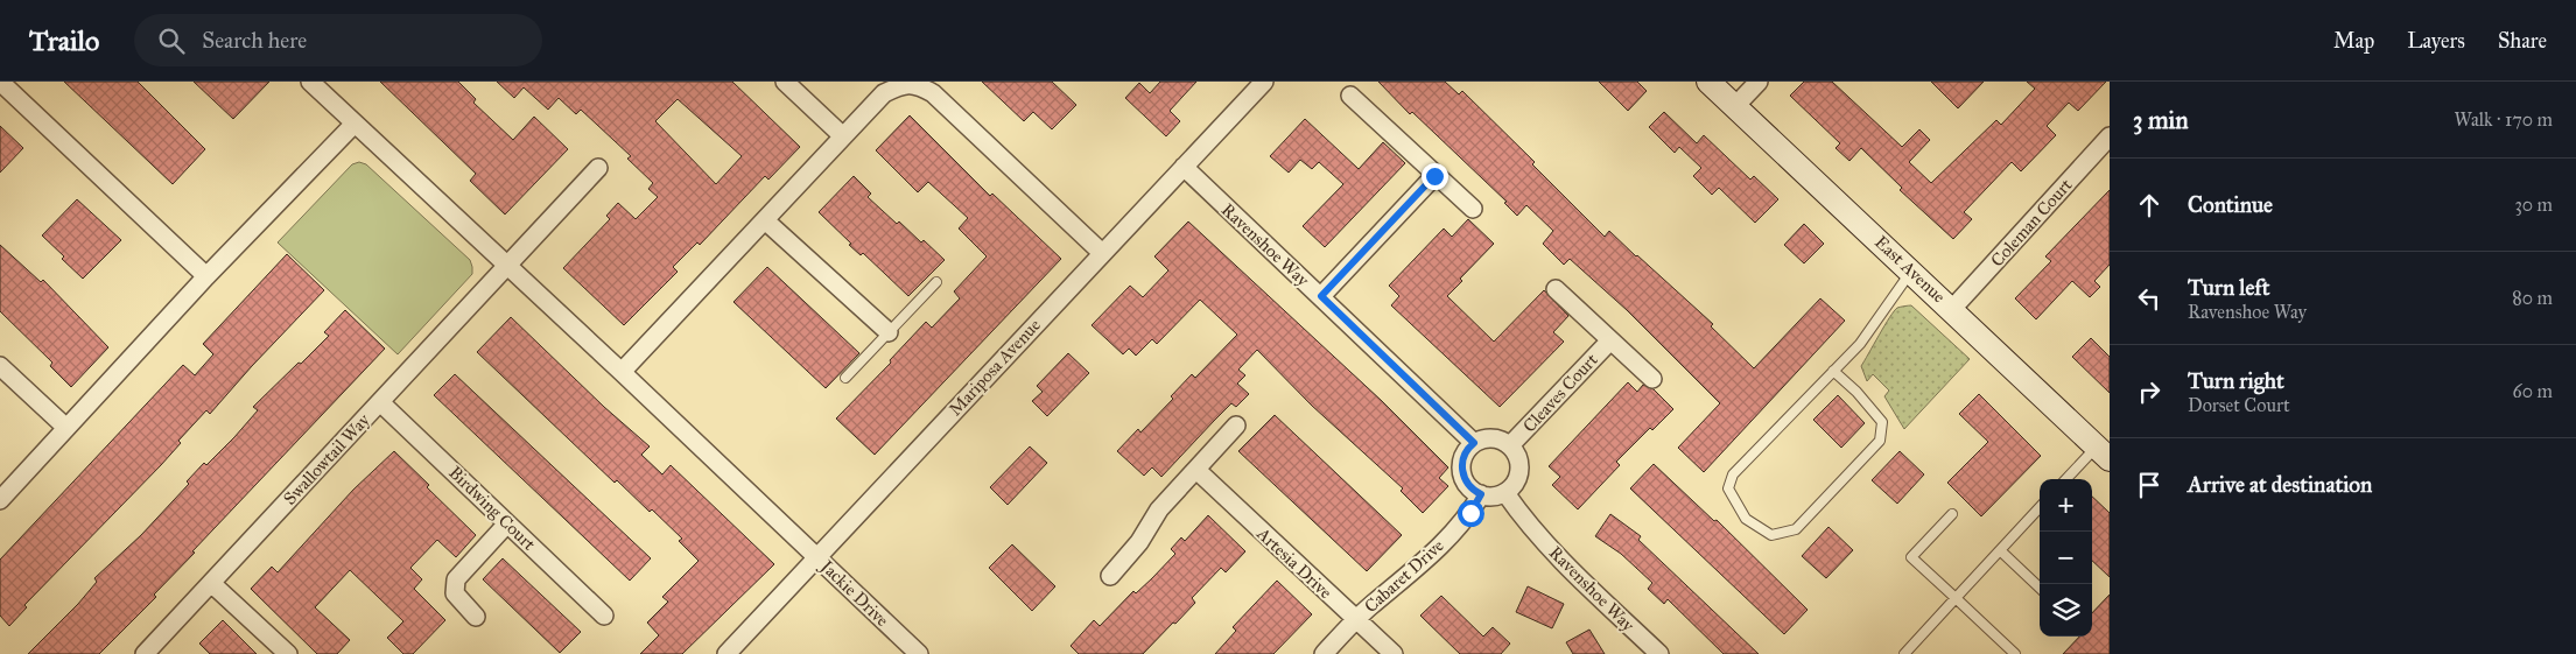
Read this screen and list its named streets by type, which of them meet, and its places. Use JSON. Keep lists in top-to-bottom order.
{
  "streets": {
    "main road": ["East Avenue"],
    "street": [
      "Coleman Court",
      "Ravenshoe Way",
      "Mariposa Avenue",
      "Cleaves Court",
      "Swallowtail Way",
      "Birdwing Court",
      "Artesia Drive",
      "Cabaret Drive",
      "Jackie Drive"
    ]
  },
  "crossings": [
    ["Coleman Court", "East Avenue"],
    ["Ravenshoe Way", "Mariposa Avenue"],
    ["Ravenshoe Way", "Cleaves Court"],
    ["Ravenshoe Way", "Cabaret Drive"],
    ["Mariposa Avenue", "Jackie Drive"],
    ["Cleaves Court", "Cabaret Drive"],
    ["Swallowtail Way", "Birdwing Court"],
    ["Swallowtail Way", "Jackie Drive"],
    ["Artesia Drive", "Cabaret Drive"]
  ],
  "page": {
    "header": "Trailo",
    "search": "Search here",
    "nav": ["Map", "Layers", "Share"],
    "heading": ["3 min", "Walk · 170 m"],
    "list": [
      ["Continue", "30 m"],
      ["Turn left", "Ravenshoe Way", "80 m"],
      ["Turn right", "Dorset Court", "60 m"],
      "Arrive at destination"
    ],
    "map_buttons": ["+", "−"]
  }
}
